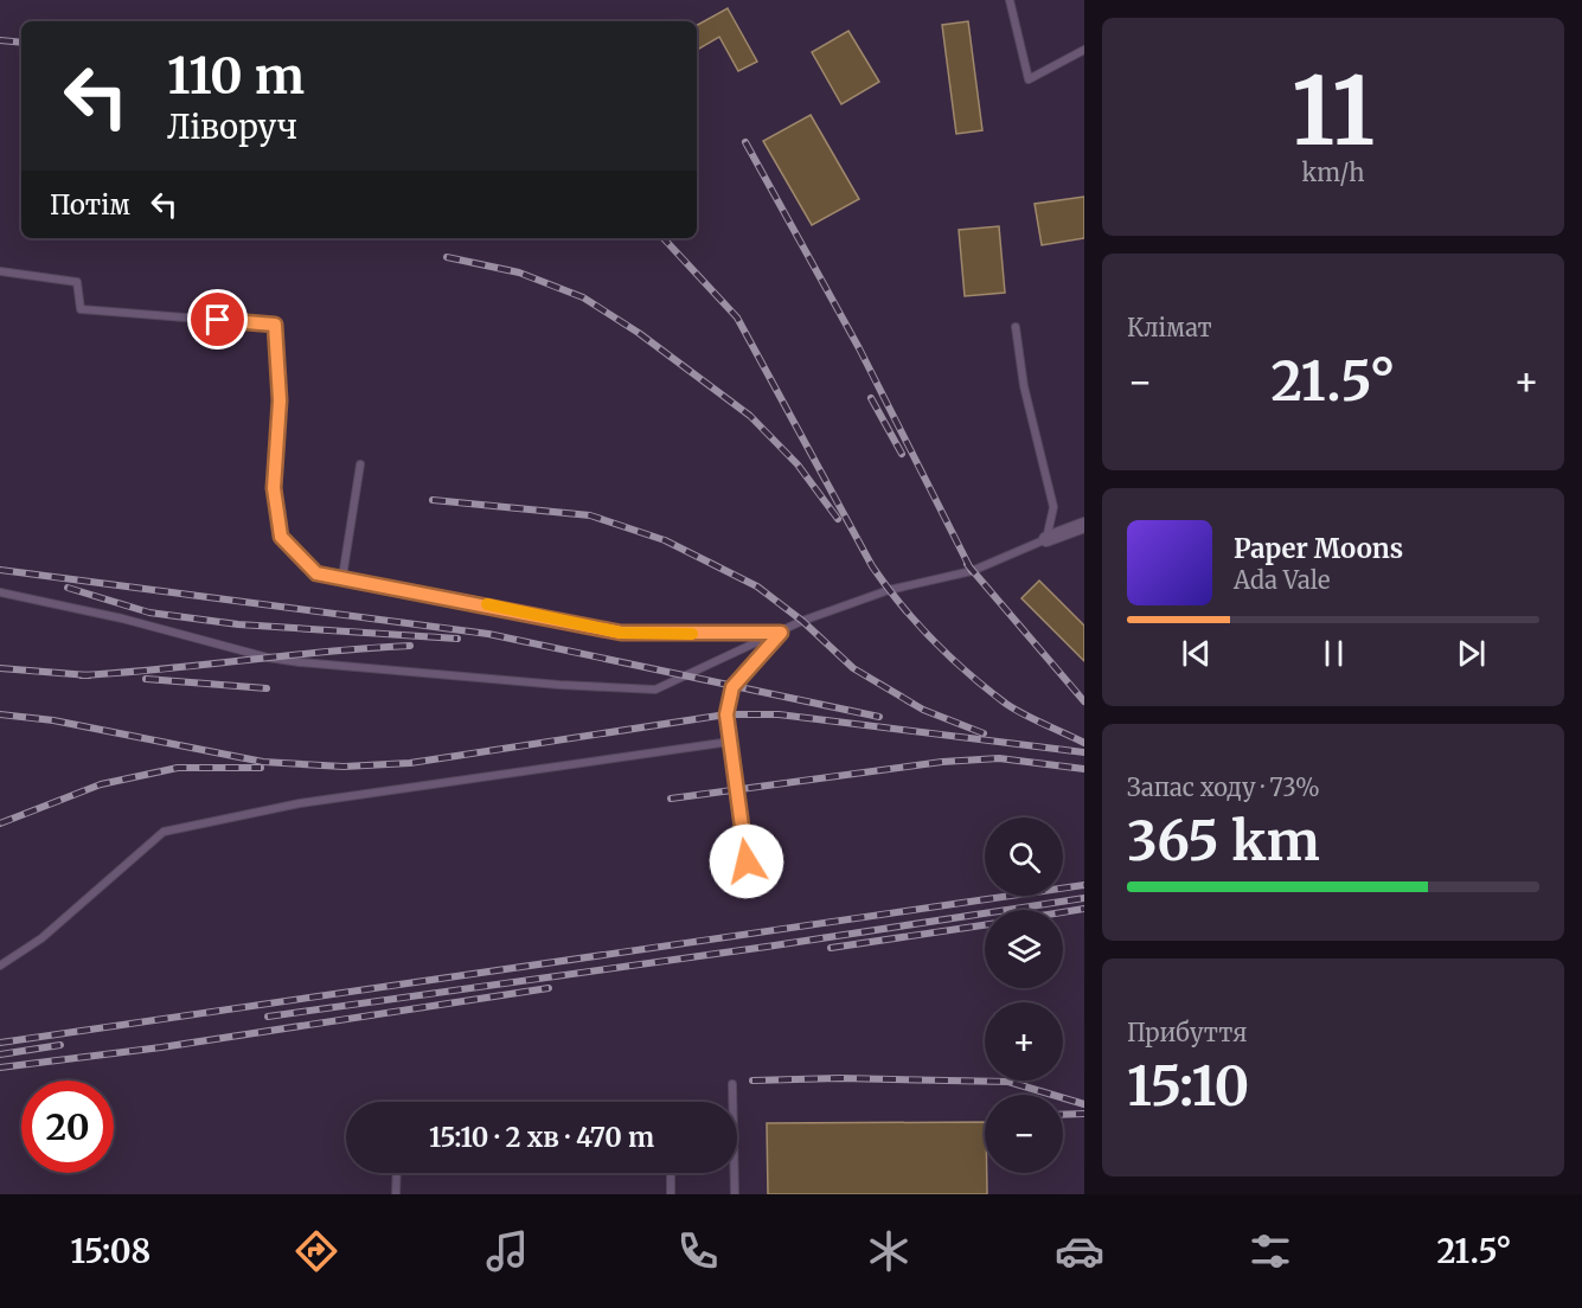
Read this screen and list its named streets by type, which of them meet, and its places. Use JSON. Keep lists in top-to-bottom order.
{
  "page": {
    "tile": [
      ["11", "km/h"],
      "Клімат",
      ["Запас ходу · 73%", "365 km"],
      ["Прибуття", "15:10"]
    ],
    "turn": ["110 m", "Ліворуч"],
    "then": "Потім",
    "heat": ["−", "21.5°", "+"],
    "song": ["Paper Moons", "Ada Vale"],
    "map_buttons": ["+", "−"],
    "limit": "20",
    "trip": "15:10 · 2 хв · 470 m",
    "tabs": ["15:08", "21.5°"]
  }
}
